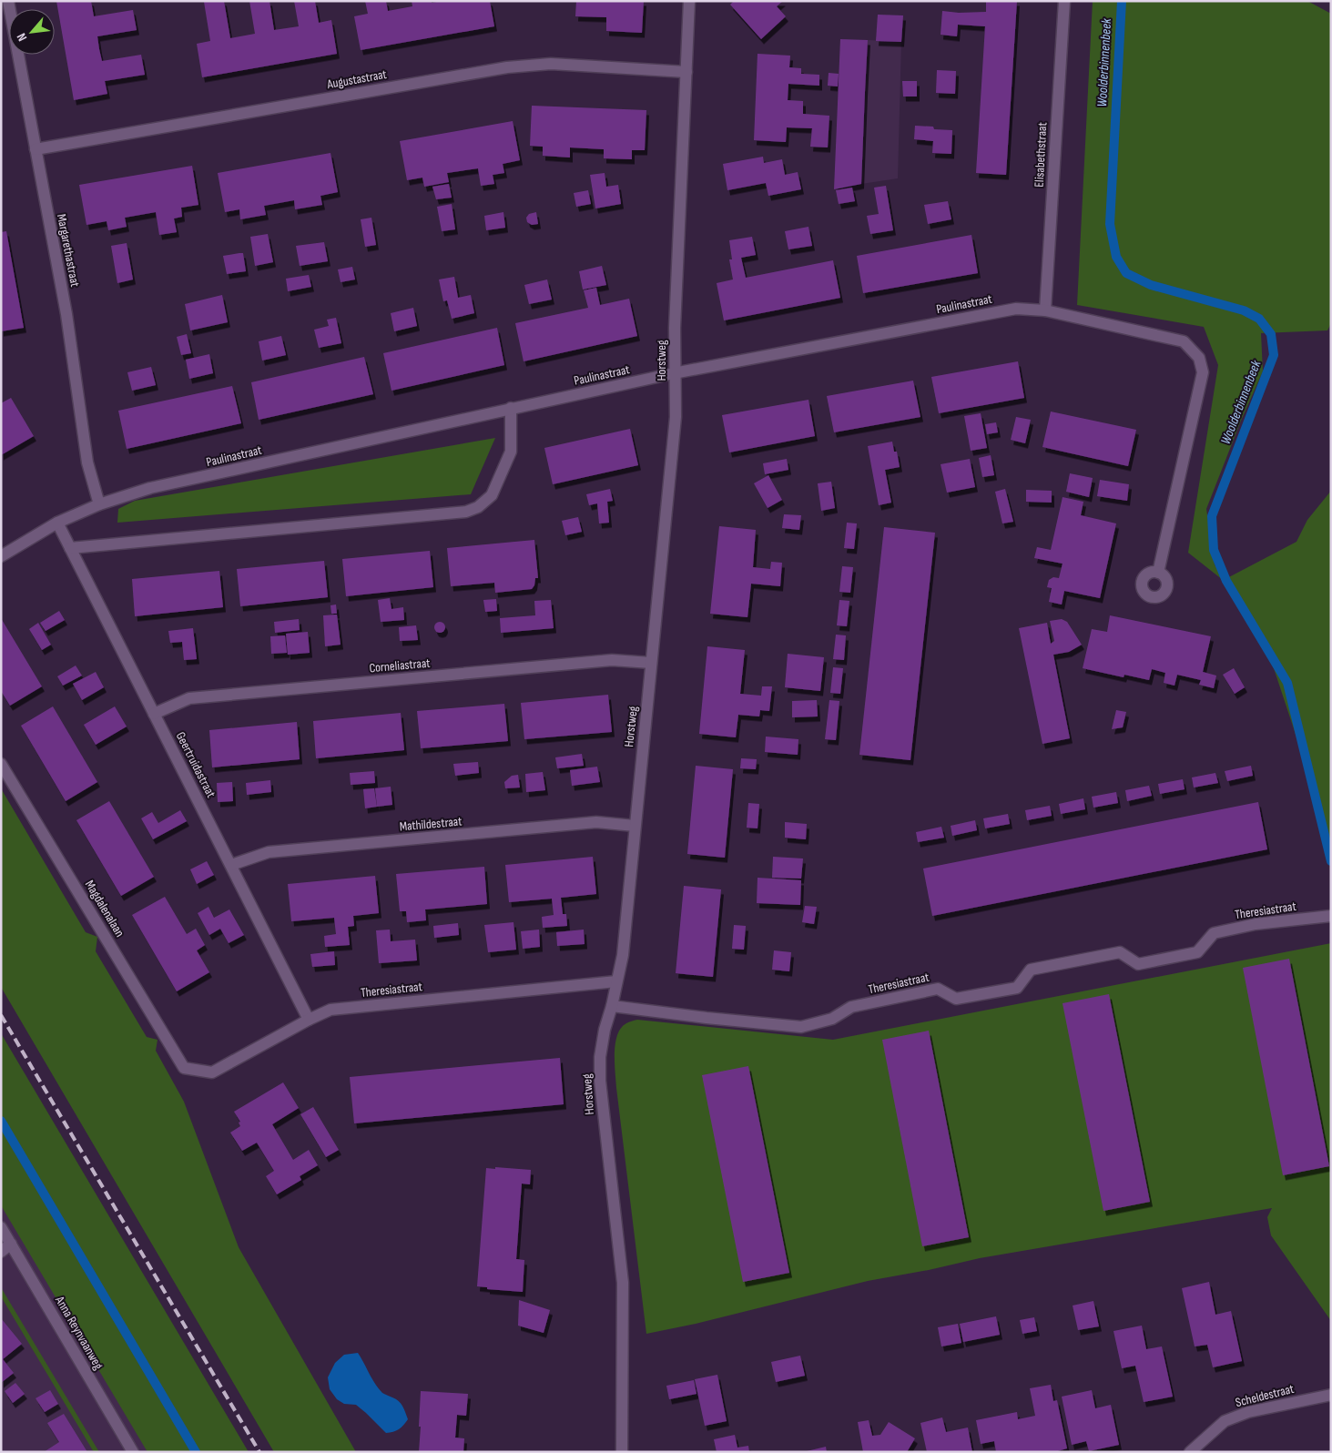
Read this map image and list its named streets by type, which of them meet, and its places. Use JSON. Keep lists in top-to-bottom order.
{
  "streets": {
    "street": [
      "Augustastraat",
      "Elisabethstraat",
      "Margarethastraat",
      "Paulinastraat",
      "Horstweg",
      "Corneliastraat",
      "Geertruidastraat",
      "Mathildestraat",
      "Magdalenalaan",
      "Theresiastraat",
      "Anna Reynvaanweg",
      "Scheldestraat"
    ]
  },
  "crossings": [
    ["Augustastraat", "Margarethastraat"],
    ["Augustastraat", "Horstweg"],
    ["Elisabethstraat", "Paulinastraat"],
    ["Margarethastraat", "Paulinastraat"],
    ["Paulinastraat", "Horstweg"],
    ["Paulinastraat", "Geertruidastraat"],
    ["Horstweg", "Corneliastraat"],
    ["Horstweg", "Mathildestraat"],
    ["Horstweg", "Theresiastraat"],
    ["Corneliastraat", "Geertruidastraat"],
    ["Geertruidastraat", "Mathildestraat"],
    ["Geertruidastraat", "Theresiastraat"],
    ["Magdalenalaan", "Theresiastraat"]
  ],
  "water": ["Woolderbinnenbeek"],
  "north": "bottom left"
}
